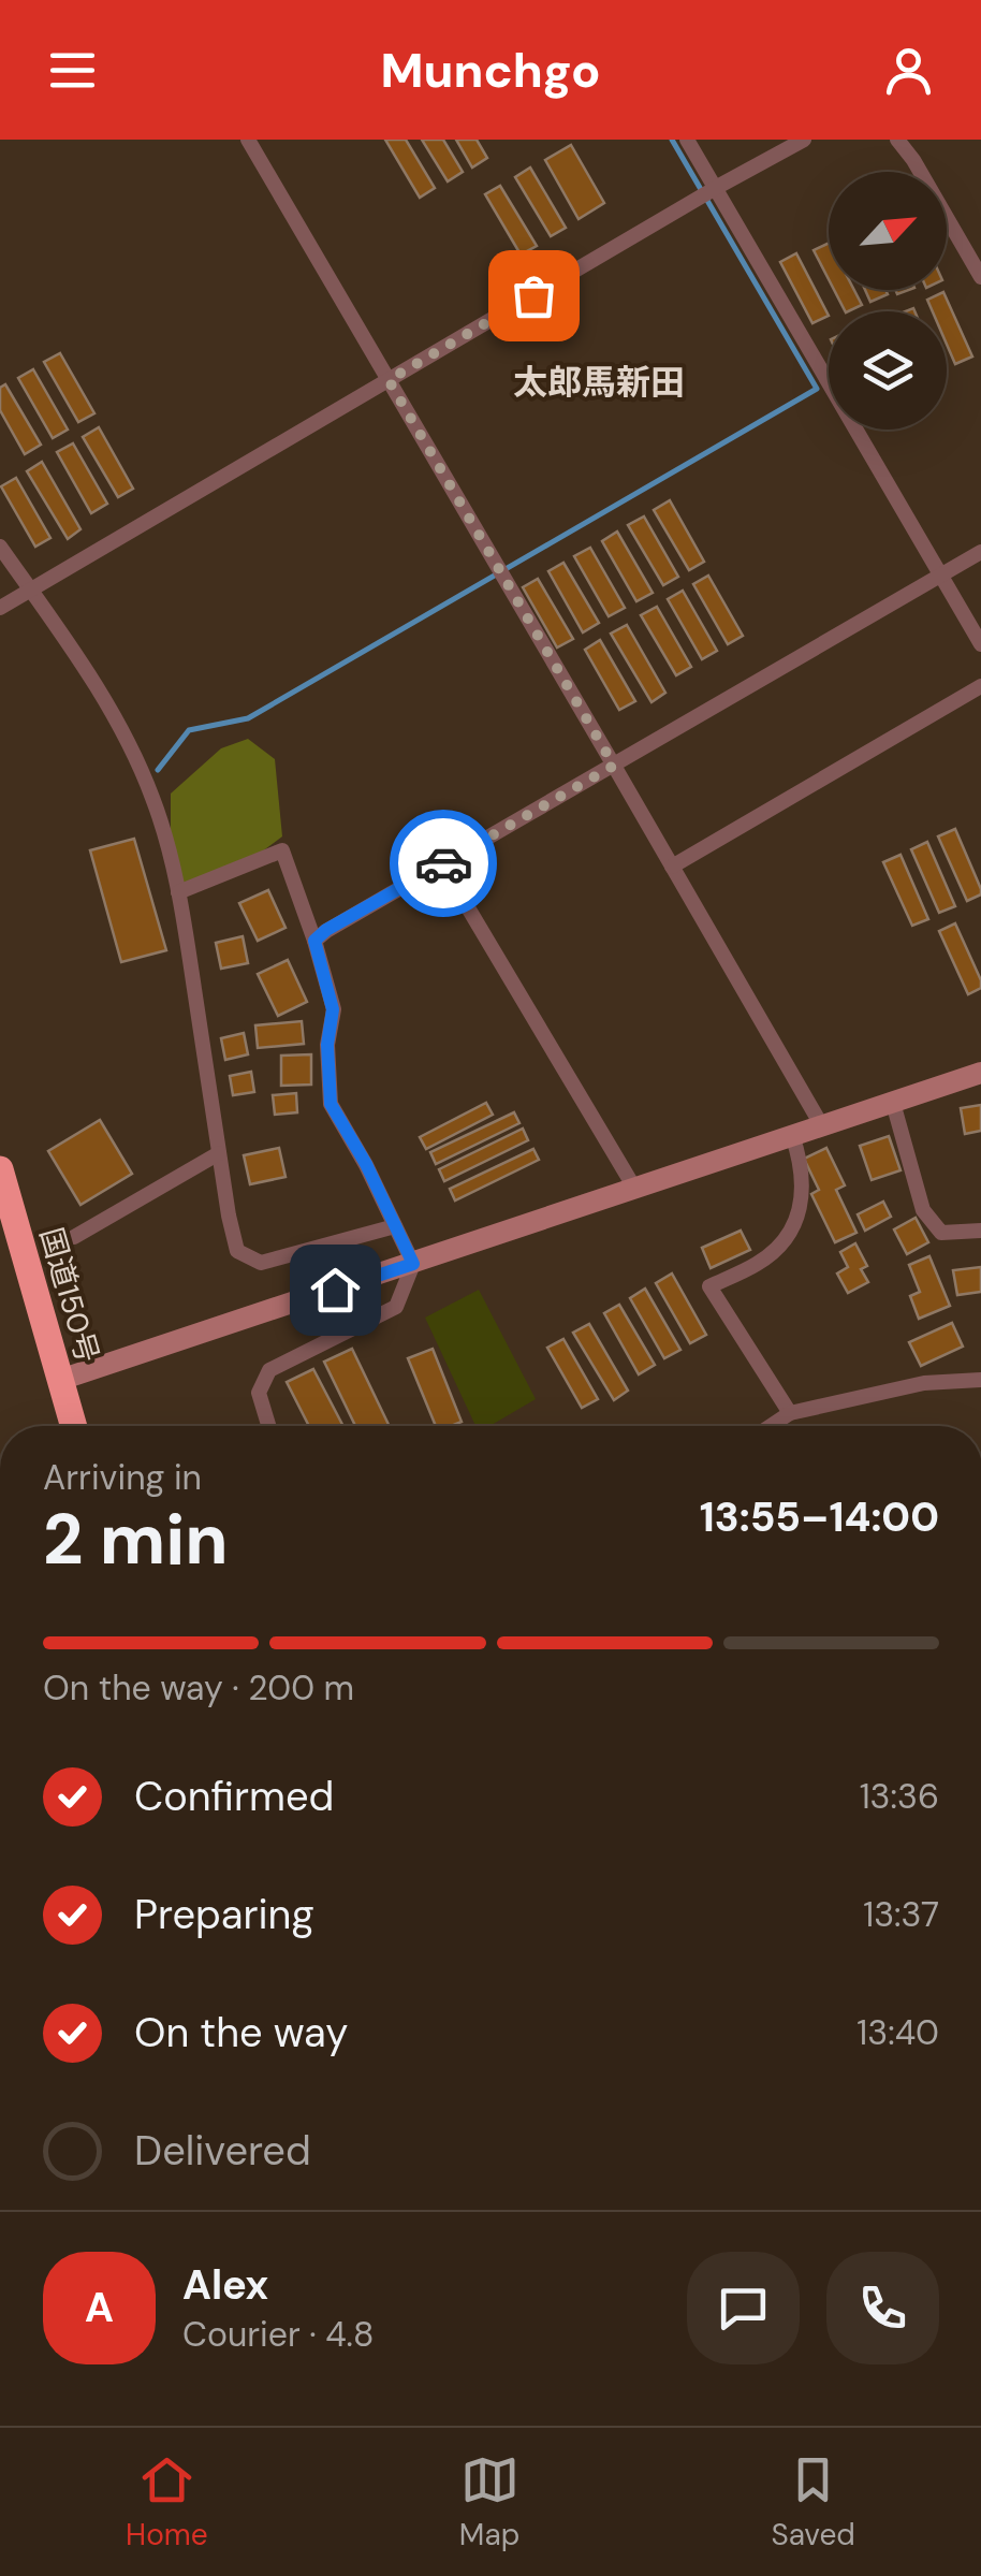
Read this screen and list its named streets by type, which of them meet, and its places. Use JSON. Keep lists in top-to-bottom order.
{
  "streets": {
    "highway": ["国道150号"]
  },
  "districts": ["太郎馬新田"],
  "north": "top right",
  "page": {
    "header": "Munchgo",
    "heading": ["2 min", "Arriving in", "13:55–14:00"],
    "panel": ["Alex", "Courier · 4.8"],
    "bar": "On the way · 200 m",
    "list": [
      ["Confirmed", "13:36"],
      ["Preparing", "13:37"],
      ["On the way", "13:40"],
      "Delivered"
    ],
    "round": "A",
    "tabs": ["Home", "Map", "Saved"]
  }
}
